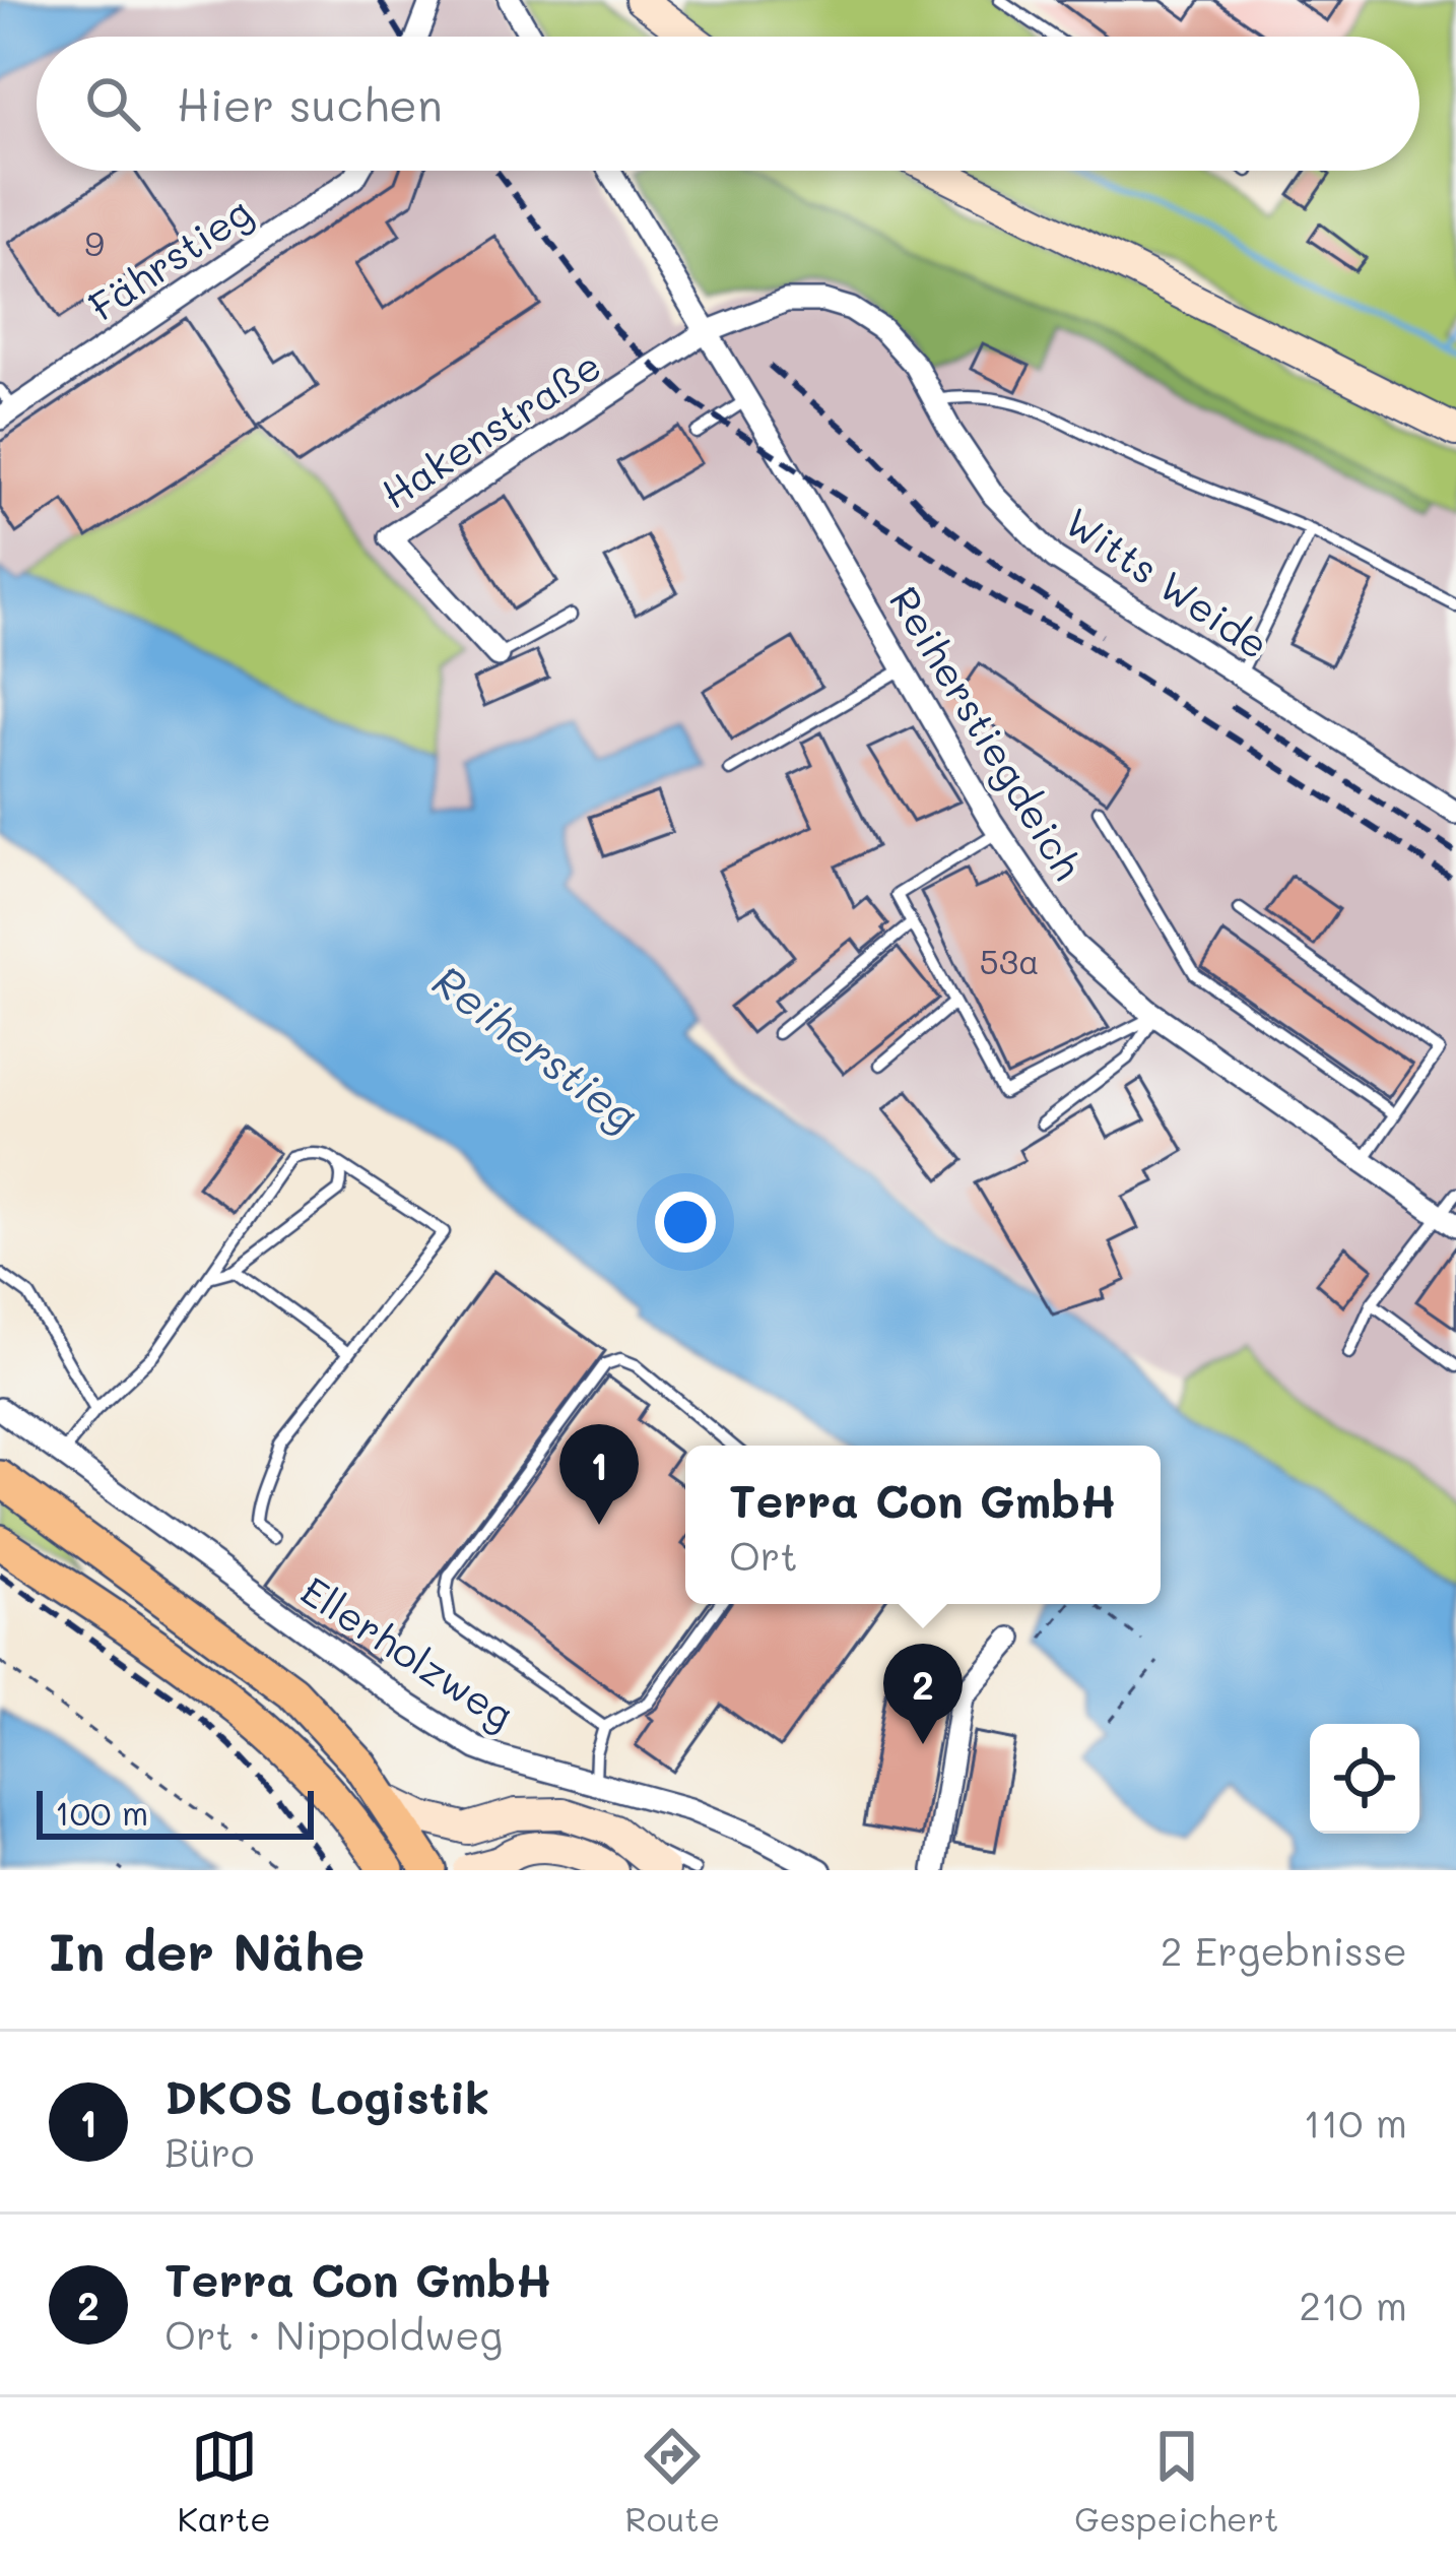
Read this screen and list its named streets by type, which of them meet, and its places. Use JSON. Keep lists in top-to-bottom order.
{
  "streets": {
    "street": [
      "Fährstieg",
      "Hakenstraße",
      "Witts Weide",
      "Reiherstiegdeich",
      "Ellerholzweg"
    ]
  },
  "crossings": [
    ["Hakenstraße", "Witts Weide"],
    ["Hakenstraße", "Reiherstiegdeich"],
    ["Witts Weide", "Reiherstiegdeich"]
  ],
  "water": ["Reiherstieg"],
  "house_numbers": ["9", "53a"],
  "scale_bar": "100 m",
  "page": {
    "search": "Hier suchen",
    "pins": ["1", "2"],
    "popup": ["Terra Con GmbH", "Ort"],
    "scale": "100 m",
    "heading": ["In der Nähe", "2 Ergebnisse"],
    "list": [
      {
        "mark": "1",
        "name": "DKOS Logistik",
        "note": "Büro",
        "value": "110 m"
      },
      {
        "mark": "2",
        "name": "Terra Con GmbH",
        "note": "Ort · Nippoldweg",
        "value": "210 m"
      }
    ],
    "nav": ["Karte", "Route", "Gespeichert"]
  }
}
